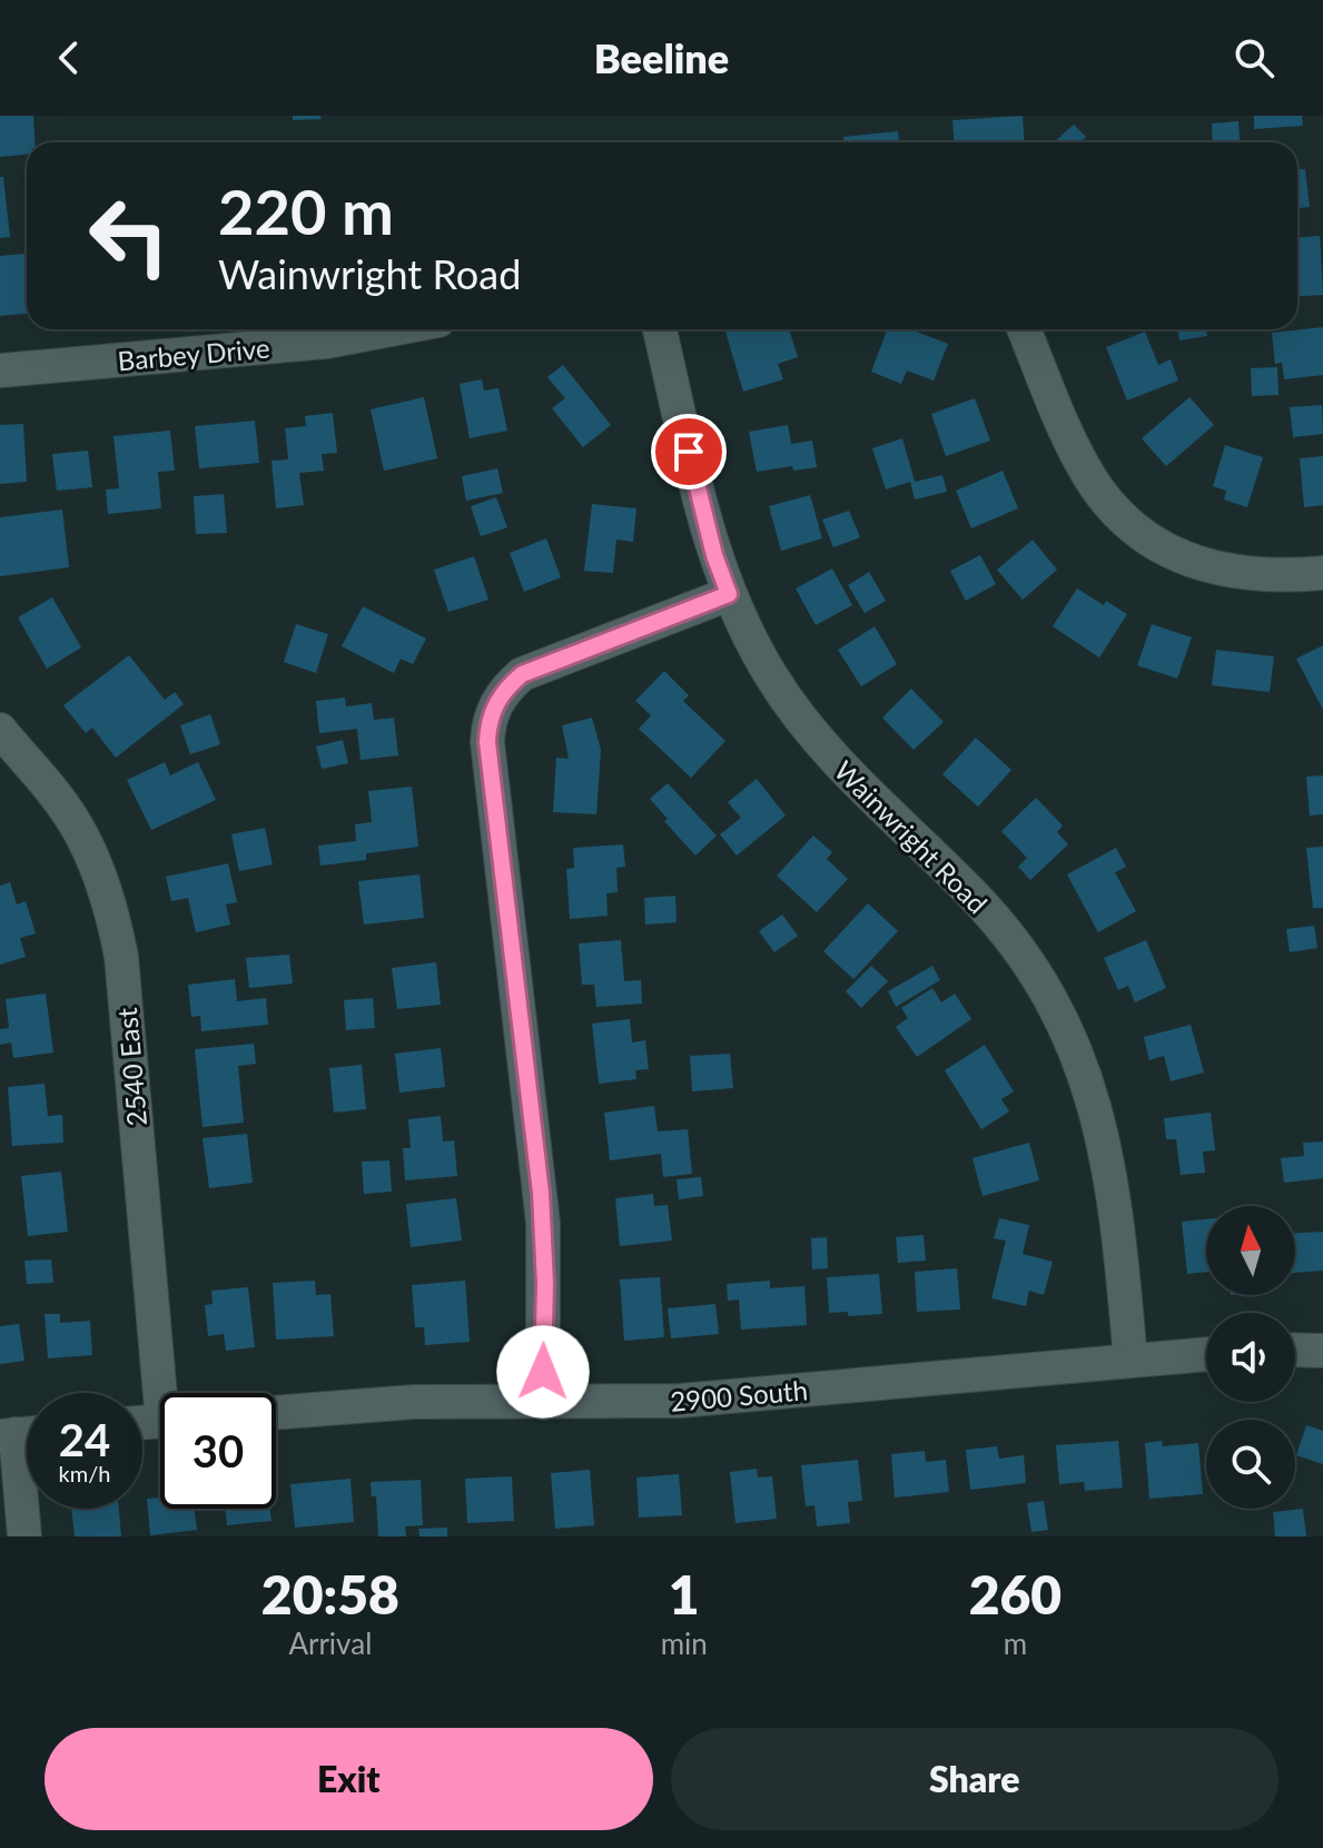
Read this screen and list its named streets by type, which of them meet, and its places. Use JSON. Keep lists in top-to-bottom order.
{
  "streets": {
    "street": [
      "Barbey Drive",
      "Wainwright Road",
      "2540 East",
      "2900 South"
    ]
  },
  "crossings": [
    ["Wainwright Road", "2900 South"]
  ],
  "north": "top",
  "page": {
    "header": "Beeline",
    "turn": ["220 m", "Wainwright Road"],
    "speed": "24 km/h",
    "limit": "30",
    "eta": [
      "20:58",
      "Arrival",
      "1",
      "min",
      "260",
      "m"
    ],
    "buttons": ["Exit", "Share"]
  }
}
